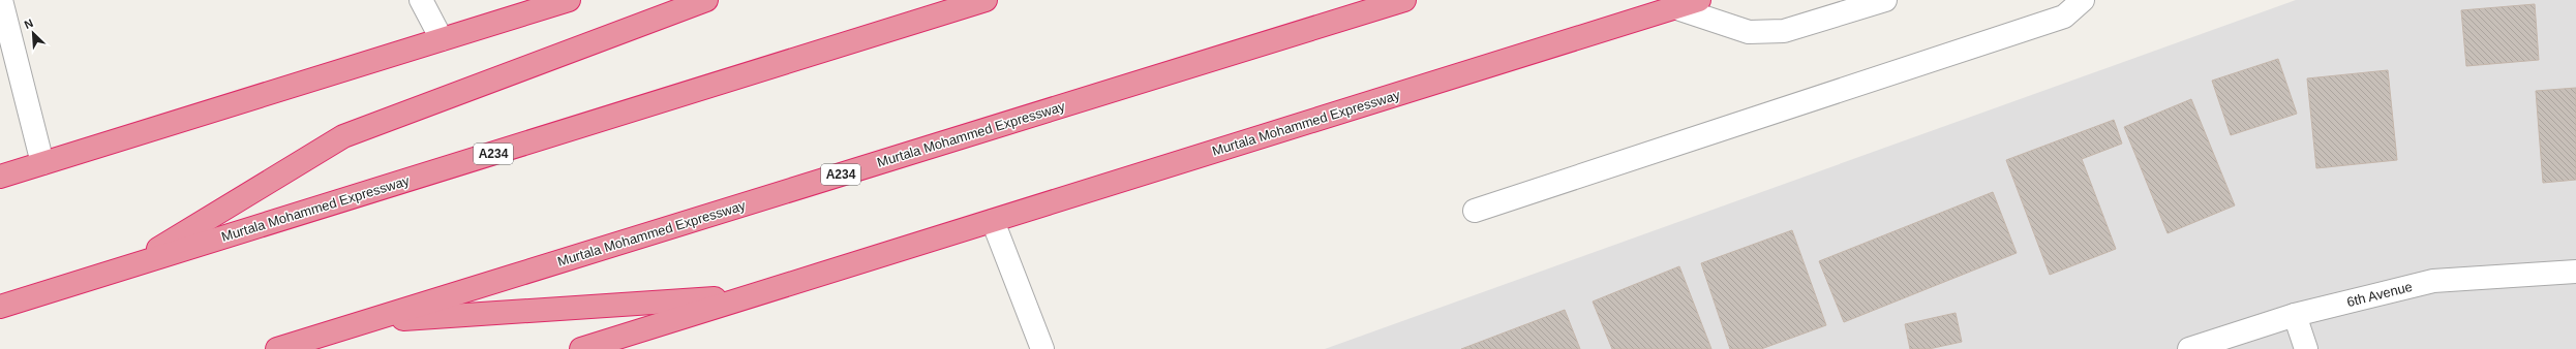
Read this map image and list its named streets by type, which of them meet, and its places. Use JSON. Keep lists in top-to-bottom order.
{
  "streets": {
    "highway": ["Murtala Mohammed Expressway", "A234"],
    "street": ["6th Avenue"]
  },
  "north": "top left"
}
